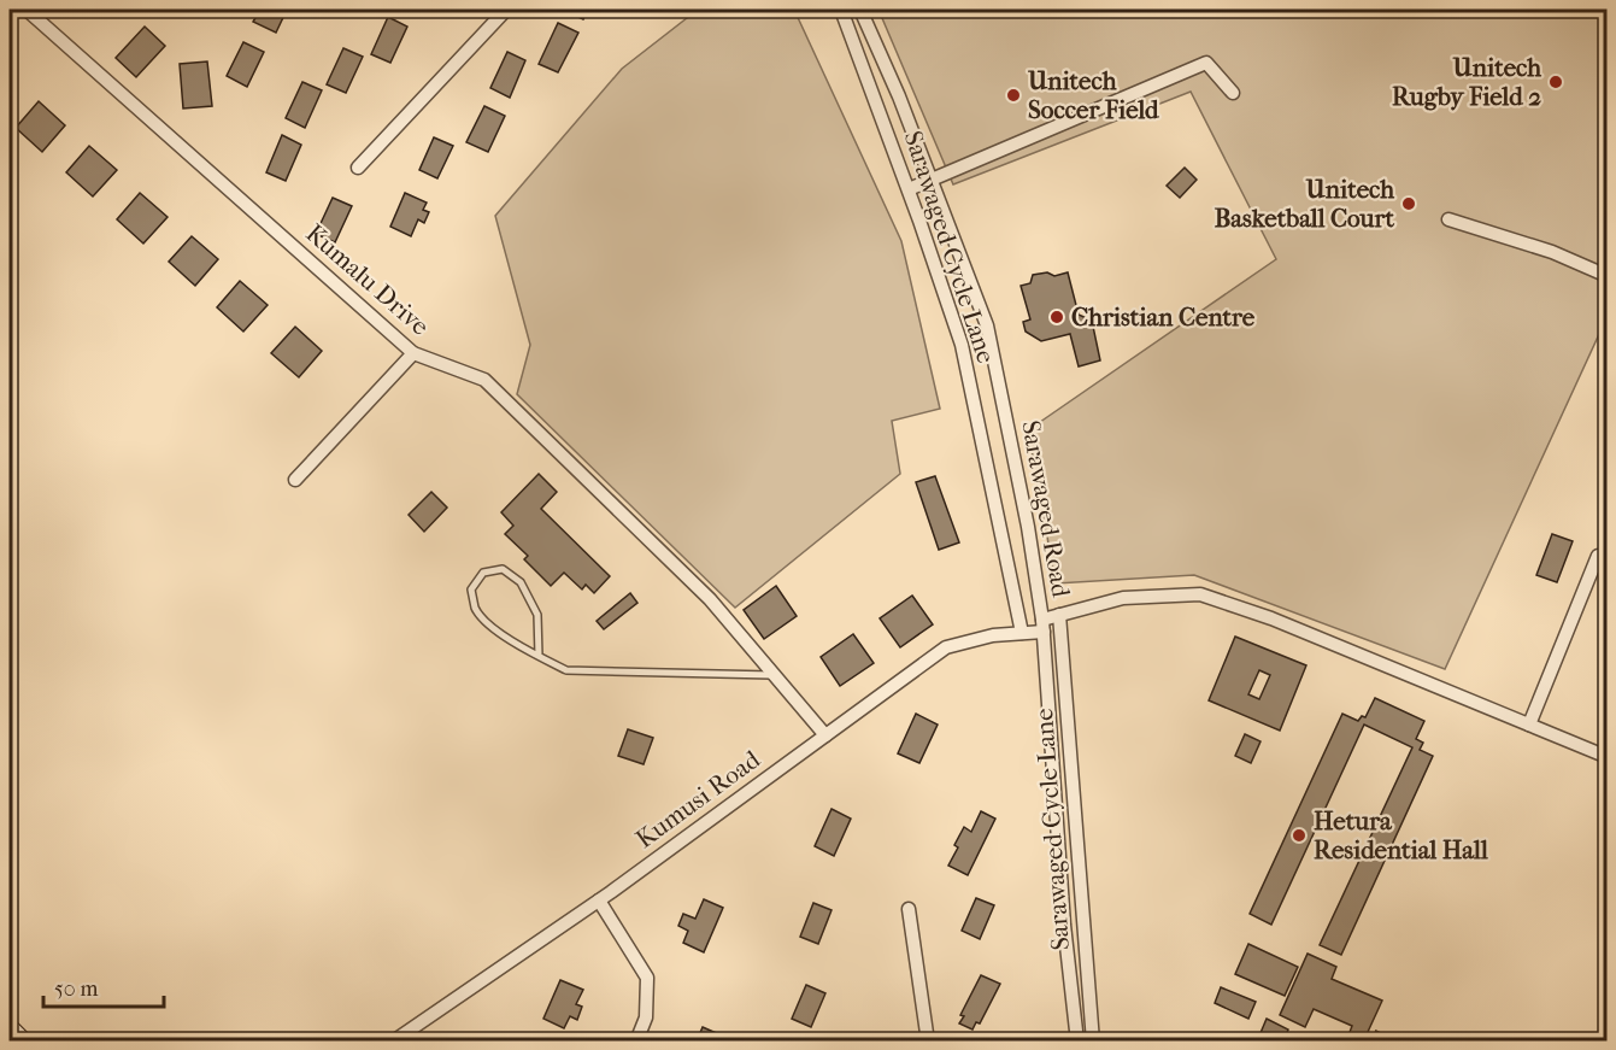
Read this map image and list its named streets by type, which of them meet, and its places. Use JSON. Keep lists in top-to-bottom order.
{
  "streets": {
    "street": [
      "Sarawaged Cycle Lane",
      "Kumalu Drive",
      "Sarawaged Road",
      "Kumusi Road"
    ]
  },
  "crossings": [
    ["Sarawaged Cycle Lane", "Kumusi Road"],
    ["Kumalu Drive", "Kumusi Road"],
    ["Sarawaged Road", "Kumusi Road"]
  ],
  "places": [
    "Unitech Rugby Field 2",
    "Unitech Soccer Field",
    "Unitech Basketball Court",
    "Christian Centre",
    "Hetura Residential Hall"
  ],
  "scale_bar": "50 m"
}
